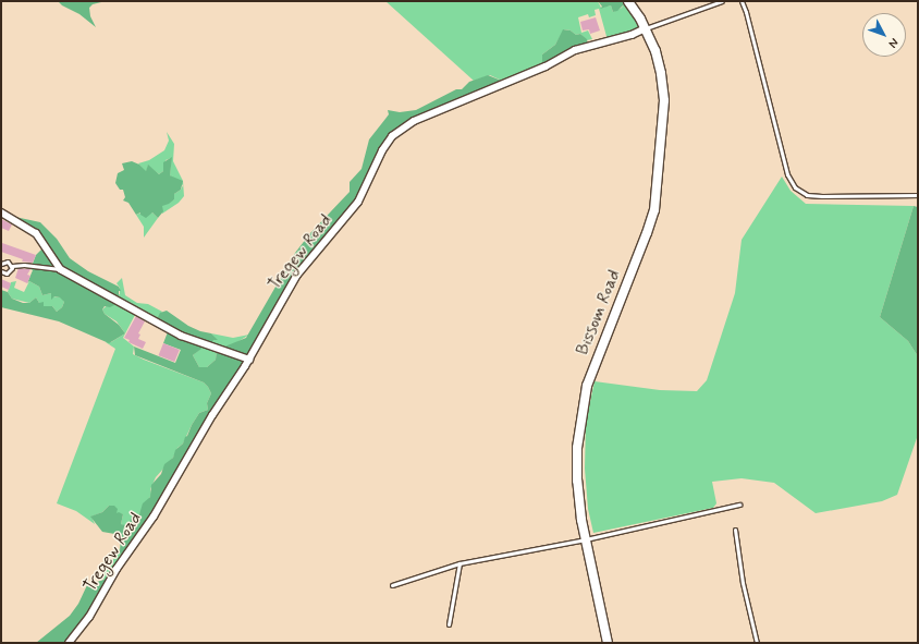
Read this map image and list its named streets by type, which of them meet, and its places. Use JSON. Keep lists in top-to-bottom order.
{
  "streets": {
    "street": ["Tregew Road", "Bissom Road"]
  },
  "crossings": [
    ["Tregew Road", "Bissom Road"]
  ],
  "north": "bottom right"
}
